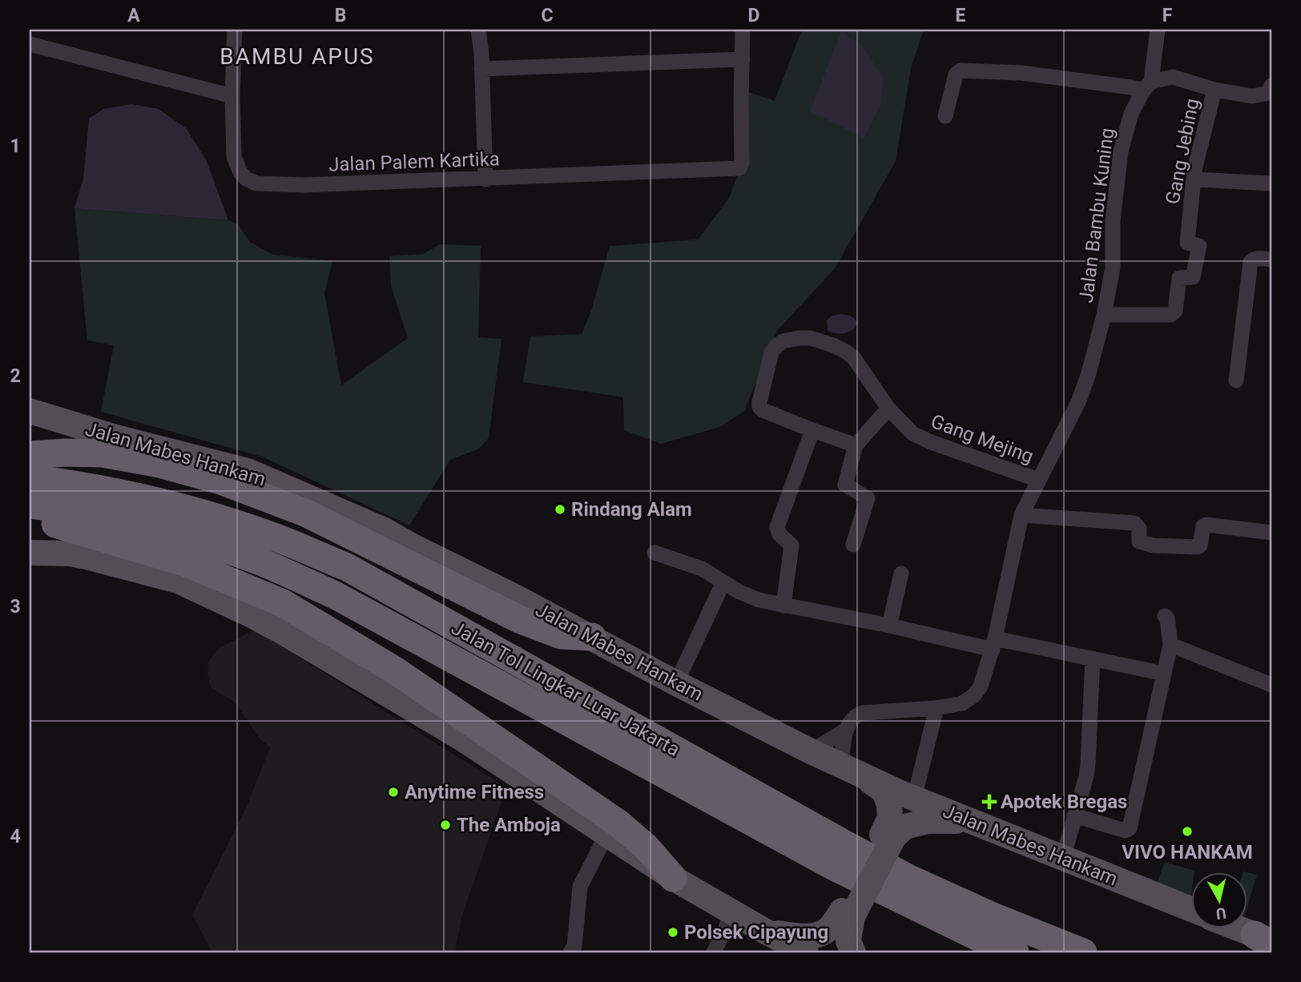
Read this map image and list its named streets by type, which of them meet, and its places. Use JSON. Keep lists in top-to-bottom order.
{
  "streets": {
    "highway": ["Jalan Tol Lingkar Luar Jakarta"],
    "main road": ["Jalan Mabes Hankam"],
    "street": [
      "Gang Jebing",
      "Jalan Palem Kartika",
      "Jalan Bambu Kuning",
      "Gang Mejing"
    ]
  },
  "crossings": [
    ["Gang Jebing", "Jalan Bambu Kuning"],
    ["Jalan Bambu Kuning", "Gang Mejing"],
    ["Jalan Bambu Kuning", "Jalan Mabes Hankam"]
  ],
  "districts": ["BAMBU APUS"],
  "places": {
    "other": [
      "Rindang Alam",
      "Anytime Fitness",
      "The Amboja",
      "VIVO HANKAM",
      "Polsek Cipayung"
    ],
    "health": ["Apotek Bregas"]
  },
  "north": "bottom",
  "grid": {
    "columns": [
      "A",
      "B",
      "C",
      "D",
      "E",
      "F"
    ],
    "rows": [
      "1",
      "2",
      "3",
      "4"
    ]
  }
}
